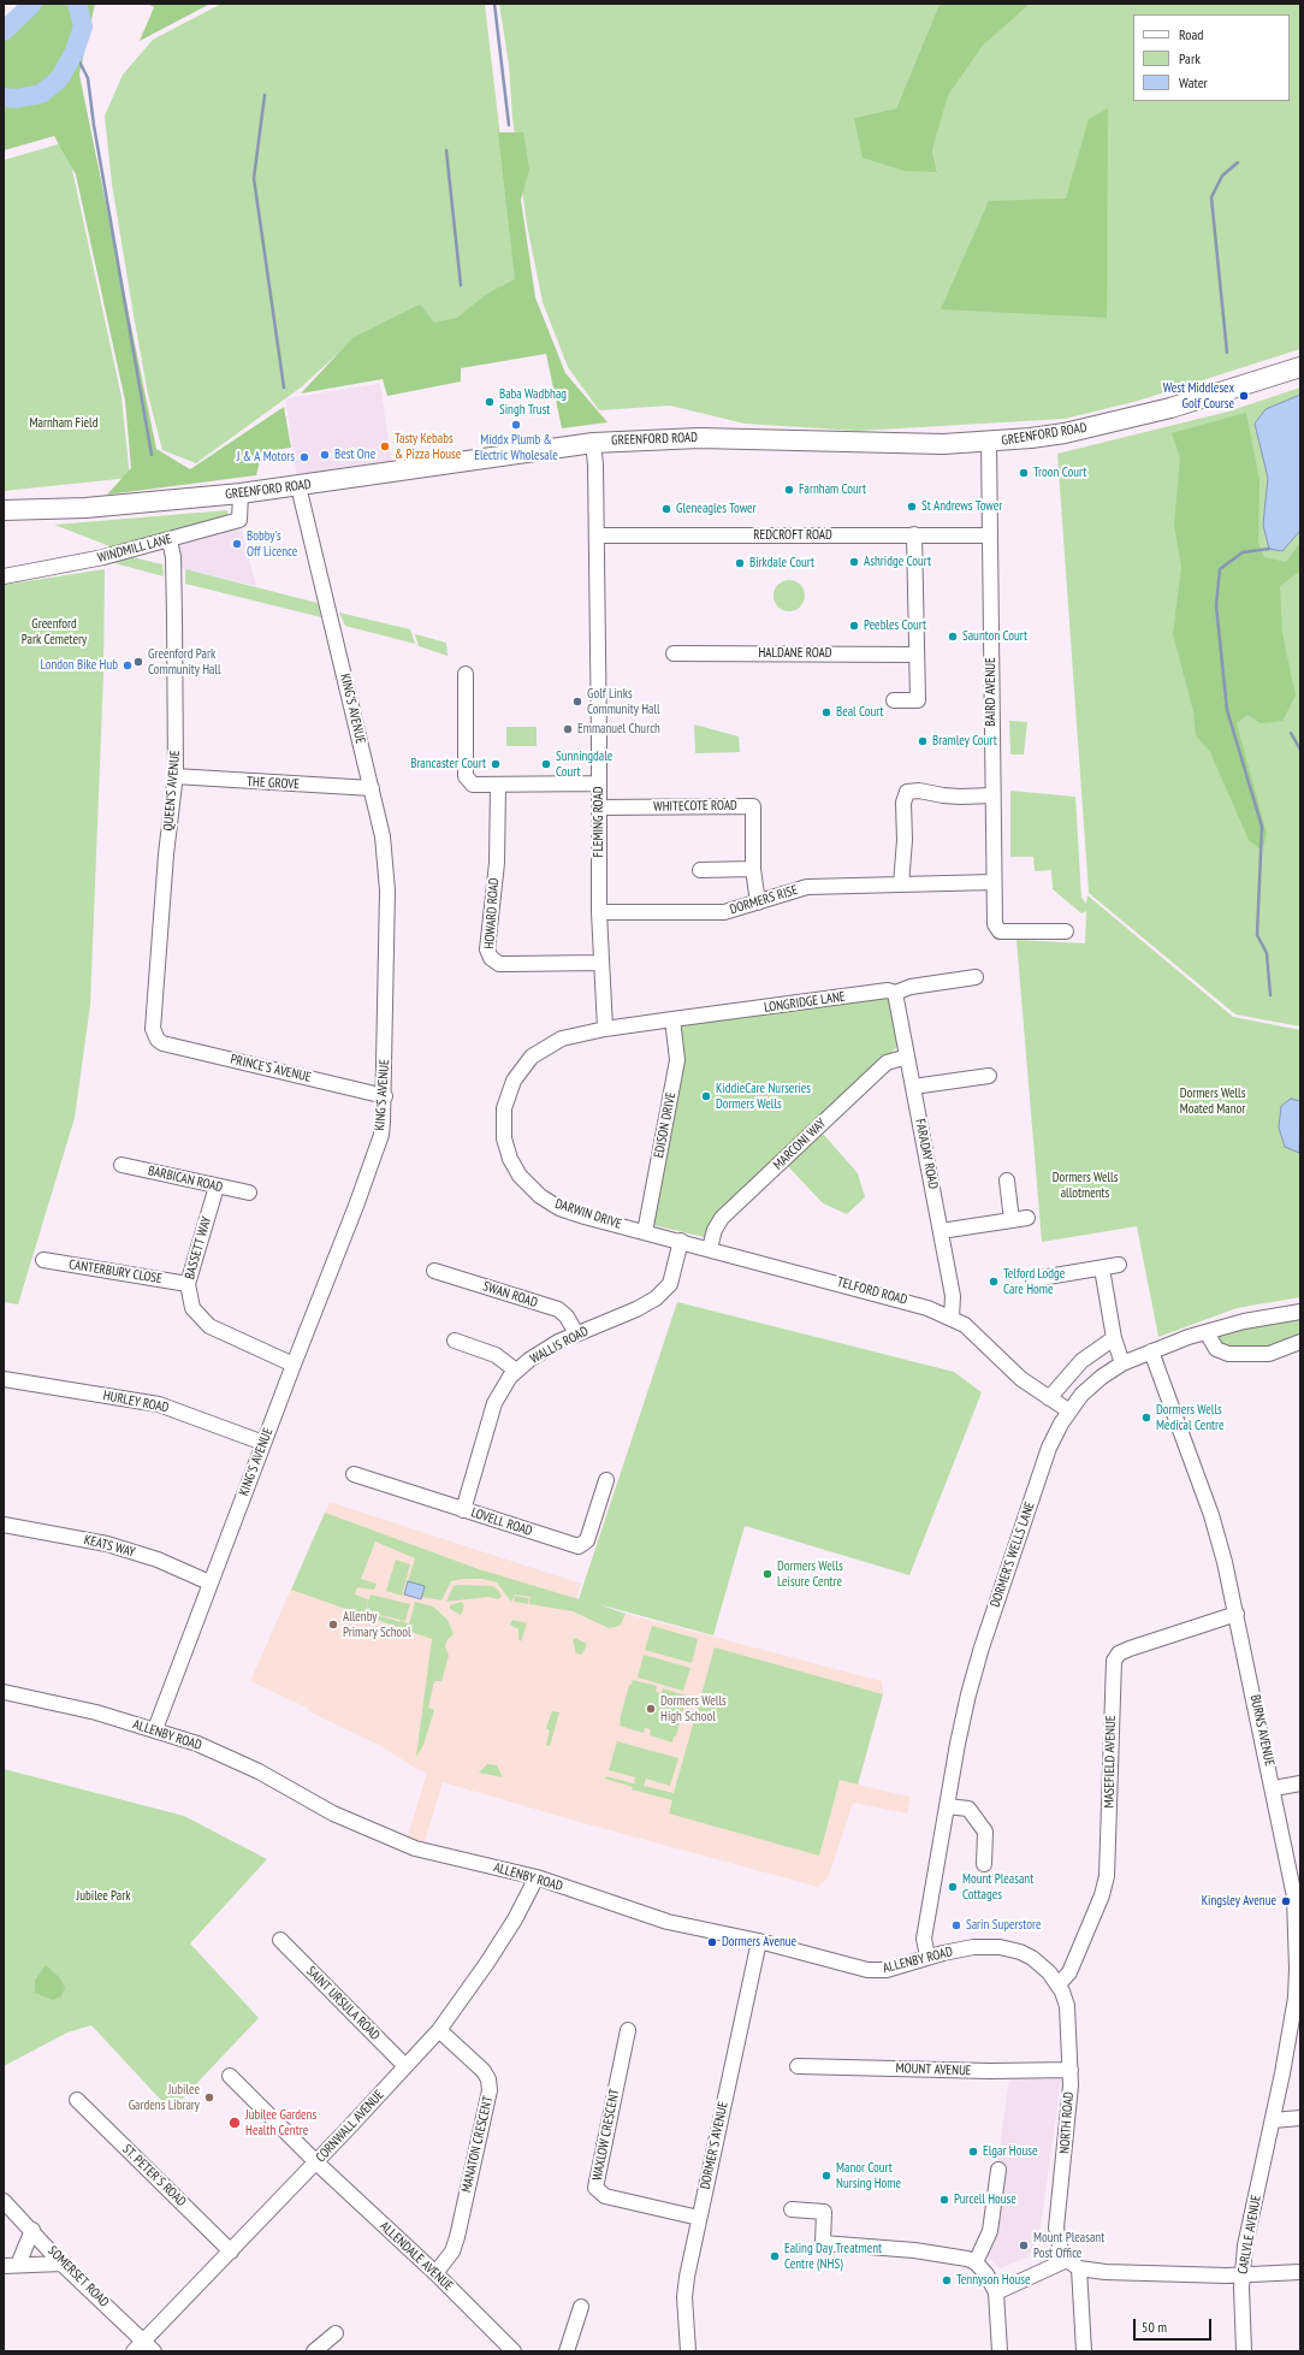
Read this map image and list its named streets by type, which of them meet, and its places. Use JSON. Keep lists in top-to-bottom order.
{
  "streets": {
    "main road": ["GREENFORD ROAD"],
    "street": [
      "REDCROFT ROAD",
      "WINDMILL LANE",
      "HALDANE ROAD",
      "BAIRD AVENUE",
      "KING'S AVENUE",
      "THE GROVE",
      "QUEEN'S AVENUE",
      "WHITECOTE ROAD",
      "FLEMING ROAD",
      "DORMERS RISE",
      "HOWARD ROAD",
      "LONGRIDGE LANE",
      "PRINCE'S AVENUE",
      "EDISON DRIVE",
      "MARCONI WAY",
      "FARADAY ROAD",
      "BARBICAN ROAD",
      "DARWIN DRIVE",
      "BASSETT WAY",
      "CANTERBURY CLOSE",
      "TELFORD ROAD",
      "SWAN ROAD",
      "WALLIS ROAD",
      "HURLEY ROAD",
      "LOVELL ROAD",
      "KEATS WAY",
      "DORMER’S WELLS LANE",
      "BURNS AVENUE",
      "ALLENBY ROAD",
      "MASEFIELD AVENUE",
      "SAINT URSULA ROAD",
      "MOUNT AVENUE",
      "NORTH ROAD",
      "CORNWALL AVENUE",
      "WAXLOW CRESCENT",
      "MANATON CRESCENT",
      "DORMER'S AVENUE",
      "ST. PETER'S ROAD",
      "CARLYLE AVENUE",
      "ALLENDALE AVENUE",
      "SOMERSET ROAD"
    ]
  },
  "crossings": [
    ["GREENFORD ROAD", "WINDMILL LANE"],
    ["GREENFORD ROAD", "BAIRD AVENUE"],
    ["GREENFORD ROAD", "KING'S AVENUE"],
    ["GREENFORD ROAD", "FLEMING ROAD"],
    ["REDCROFT ROAD", "BAIRD AVENUE"],
    ["REDCROFT ROAD", "FLEMING ROAD"],
    ["WINDMILL LANE", "QUEEN'S AVENUE"],
    ["BAIRD AVENUE", "DORMERS RISE"],
    ["KING'S AVENUE", "THE GROVE"],
    ["KING'S AVENUE", "PRINCE'S AVENUE"],
    ["KING'S AVENUE", "BASSETT WAY"],
    ["KING'S AVENUE", "HURLEY ROAD"],
    ["KING'S AVENUE", "KEATS WAY"],
    ["KING'S AVENUE", "ALLENBY ROAD"],
    ["THE GROVE", "QUEEN'S AVENUE"],
    ["QUEEN'S AVENUE", "PRINCE'S AVENUE"],
    ["WHITECOTE ROAD", "FLEMING ROAD"],
    ["WHITECOTE ROAD", "DORMERS RISE"],
    ["FLEMING ROAD", "DORMERS RISE"],
    ["FLEMING ROAD", "HOWARD ROAD"],
    ["FLEMING ROAD", "DARWIN DRIVE"],
    ["LONGRIDGE LANE", "EDISON DRIVE"],
    ["LONGRIDGE LANE", "FARADAY ROAD"],
    ["LONGRIDGE LANE", "DARWIN DRIVE"],
    ["EDISON DRIVE", "DARWIN DRIVE"],
    ["EDISON DRIVE", "TELFORD ROAD"],
    ["MARCONI WAY", "FARADAY ROAD"],
    ["MARCONI WAY", "TELFORD ROAD"],
    ["FARADAY ROAD", "TELFORD ROAD"],
    ["BARBICAN ROAD", "BASSETT WAY"],
    ["DARWIN DRIVE", "TELFORD ROAD"],
    ["BASSETT WAY", "CANTERBURY CLOSE"],
    ["TELFORD ROAD", "WALLIS ROAD"],
    ["TELFORD ROAD", "DORMER’S WELLS LANE"],
    ["SWAN ROAD", "WALLIS ROAD"],
    ["WALLIS ROAD", "LOVELL ROAD"],
    ["DORMER’S WELLS LANE", "BURNS AVENUE"],
    ["DORMER’S WELLS LANE", "ALLENBY ROAD"],
    ["BURNS AVENUE", "MASEFIELD AVENUE"],
    ["BURNS AVENUE", "CARLYLE AVENUE"],
    ["ALLENBY ROAD", "MASEFIELD AVENUE"],
    ["ALLENBY ROAD", "NORTH ROAD"],
    ["ALLENBY ROAD", "CORNWALL AVENUE"],
    ["ALLENBY ROAD", "DORMER'S AVENUE"],
    ["MASEFIELD AVENUE", "NORTH ROAD"],
    ["SAINT URSULA ROAD", "CORNWALL AVENUE"],
    ["MOUNT AVENUE", "NORTH ROAD"],
    ["CORNWALL AVENUE", "MANATON CRESCENT"],
    ["CORNWALL AVENUE", "ST. PETER'S ROAD"],
    ["CORNWALL AVENUE", "ALLENDALE AVENUE"],
    ["CORNWALL AVENUE", "SOMERSET ROAD"],
    ["WAXLOW CRESCENT", "DORMER'S AVENUE"],
    ["MANATON CRESCENT", "ALLENDALE AVENUE"]
  ],
  "parks": [
    "Marnham Field",
    "Greenford Park Cemetery",
    "Dormers Wells Moated Manor",
    "Dormers Wells allotments",
    "Jubilee Park"
  ],
  "places": [
    "West Middlesex Golf Course",
    "Baba Wadbhag Singh Trust",
    "Middx Plumb & Electric Wholesale",
    "Tasty Kebabs & Pizza House",
    "Best One",
    "J & A Motors",
    "Troon Court",
    "Farnham Court",
    "St Andrews Tower",
    "Gleneagles Tower",
    "Bobby's Off Licence",
    "Ashridge Court",
    "Birkdale Court",
    "Peebles Court",
    "Saunton Court",
    "Greenford Park Community Hall",
    "London Bike Hub",
    "Golf Links Community Hall",
    "Beal Court",
    "Emmanuel Church",
    "Bramley Court",
    "Brancaster Court",
    "Sunningdale Court",
    "KiddieCare Nurseries Dormers Wells",
    "Telford Lodge Care Home",
    "Dormers Wells Medical Centre",
    "Dormers Wells Leisure Centre",
    "Allenby Primary School",
    "Dormers Wells High School",
    "Mount Pleasant Cottages",
    "Kingsley Avenue",
    "Sarin Superstore",
    "Dormers Avenue",
    "Jubilee Gardens Library",
    "Jubilee Gardens Health Centre",
    "Elgar House",
    "Manor Court Nursing Home",
    "Purcell House",
    "Mount Pleasant Post Office",
    "Ealing Day Treatment Centre (NHS)",
    "Tennyson House"
  ],
  "legend": ["Road", "Park", "Water"],
  "scale_bar": "50 m"
}
